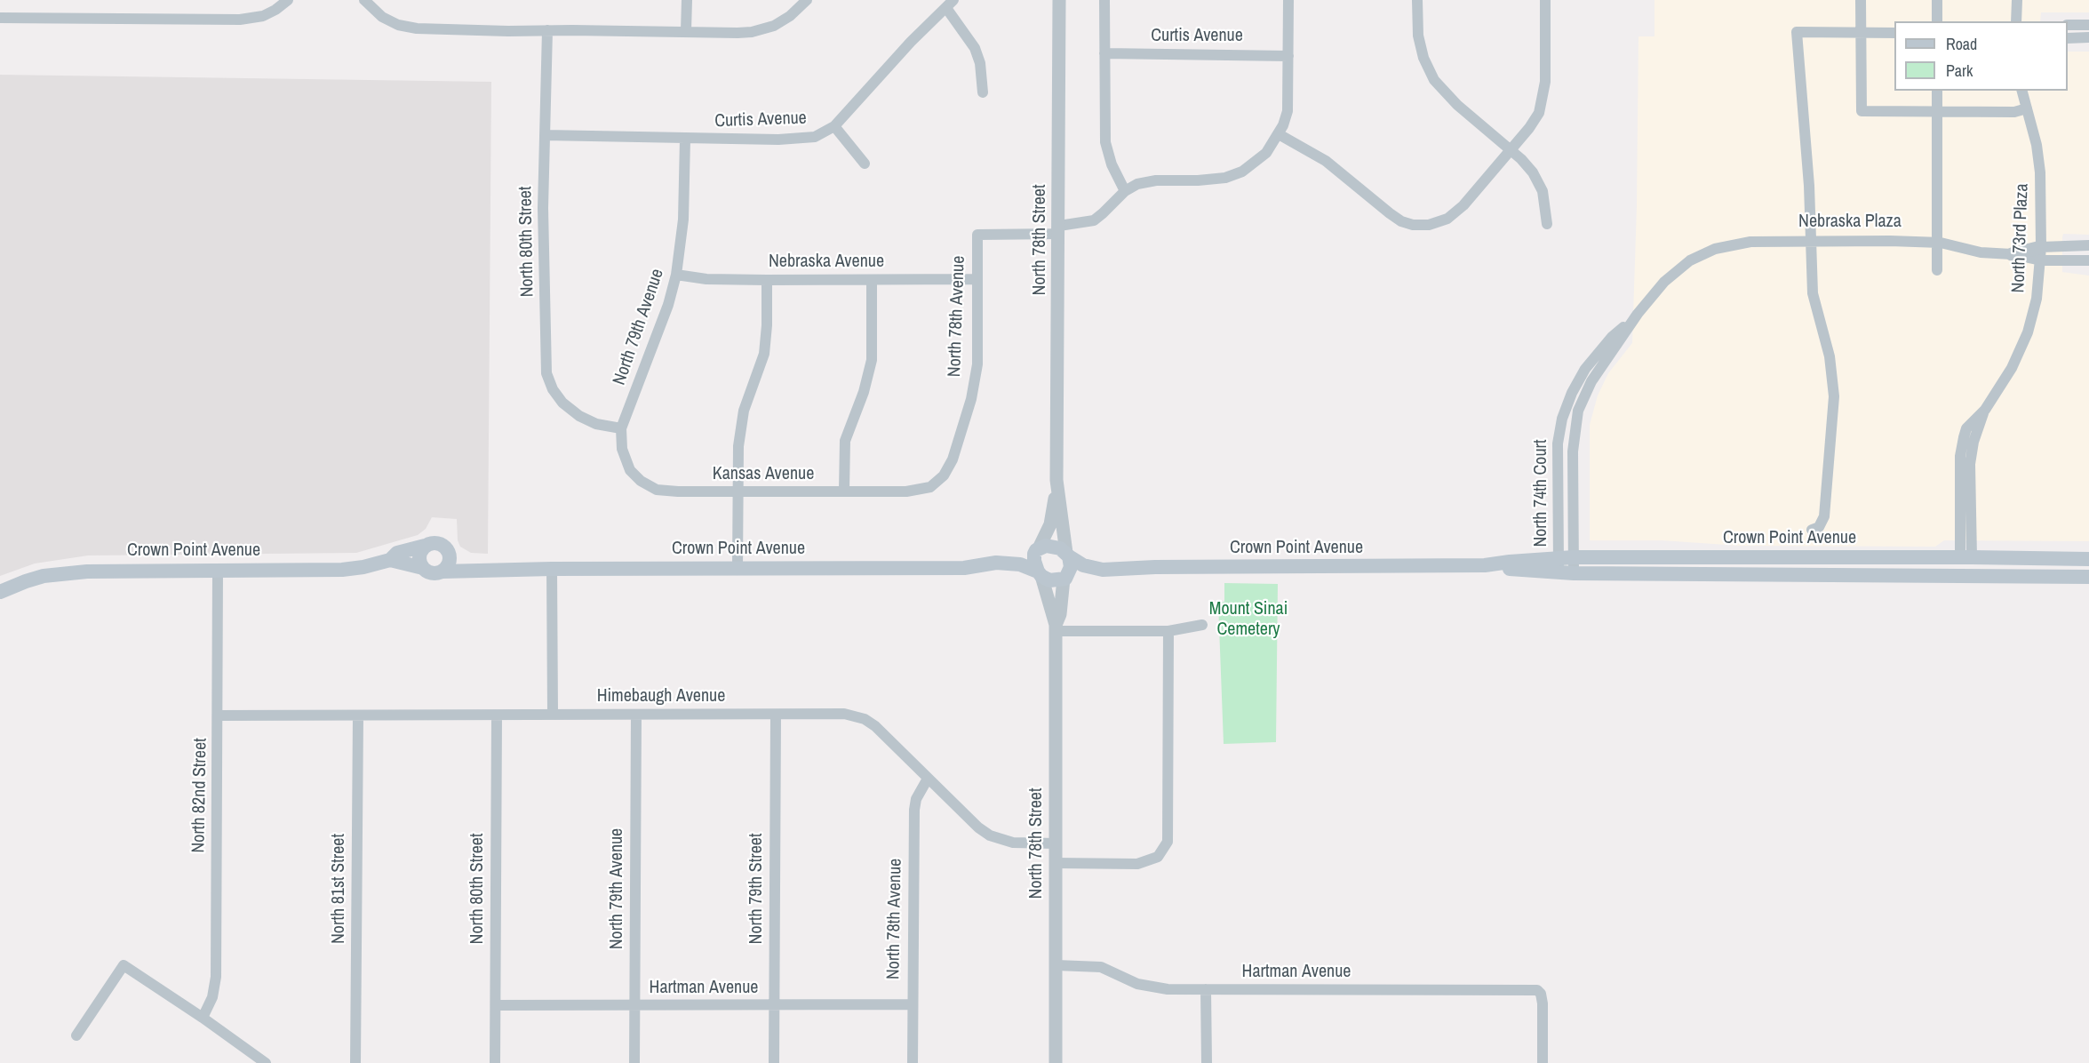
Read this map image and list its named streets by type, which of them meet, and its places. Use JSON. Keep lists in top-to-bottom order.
{
  "streets": {
    "main road": ["Crown Point Avenue"],
    "street": [
      "Curtis Avenue",
      "Nebraska Plaza",
      "North 73rd Plaza",
      "North 78th Street",
      "North 80th Street",
      "Nebraska Avenue",
      "North 78th Avenue",
      "North 79th Avenue",
      "Kansas Avenue",
      "North 74th Court",
      "Himebaugh Avenue",
      "North 82nd Street",
      "North 81st Street",
      "North 79th Street",
      "Hartman Avenue"
    ]
  },
  "crossings": [
    ["Curtis Avenue", "North 80th Street"],
    ["Curtis Avenue", "North 79th Avenue"],
    ["Nebraska Plaza", "North 73rd Plaza"],
    ["Nebraska Plaza", "North 74th Court"],
    ["North 73rd Plaza", "Crown Point Avenue"],
    ["North 78th Street", "North 78th Avenue"],
    ["North 78th Street", "Himebaugh Avenue"],
    ["North 78th Street", "Hartman Avenue"],
    ["North 80th Street", "North 79th Avenue"],
    ["North 80th Street", "Kansas Avenue"],
    ["North 80th Street", "Himebaugh Avenue"],
    ["North 80th Street", "Hartman Avenue"],
    ["Nebraska Avenue", "North 78th Avenue"],
    ["Nebraska Avenue", "North 79th Avenue"],
    ["North 78th Avenue", "Kansas Avenue"],
    ["North 78th Avenue", "Himebaugh Avenue"],
    ["North 78th Avenue", "Hartman Avenue"],
    ["North 79th Avenue", "Kansas Avenue"],
    ["North 79th Avenue", "Himebaugh Avenue"],
    ["North 79th Avenue", "Hartman Avenue"],
    ["North 74th Court", "Crown Point Avenue"],
    ["Crown Point Avenue", "North 82nd Street"],
    ["Himebaugh Avenue", "North 82nd Street"],
    ["Himebaugh Avenue", "North 81st Street"],
    ["Himebaugh Avenue", "North 79th Street"],
    ["North 79th Street", "Hartman Avenue"]
  ],
  "parks": ["Mount Sinai Cemetery"],
  "legend": ["Road", "Park"]
}
